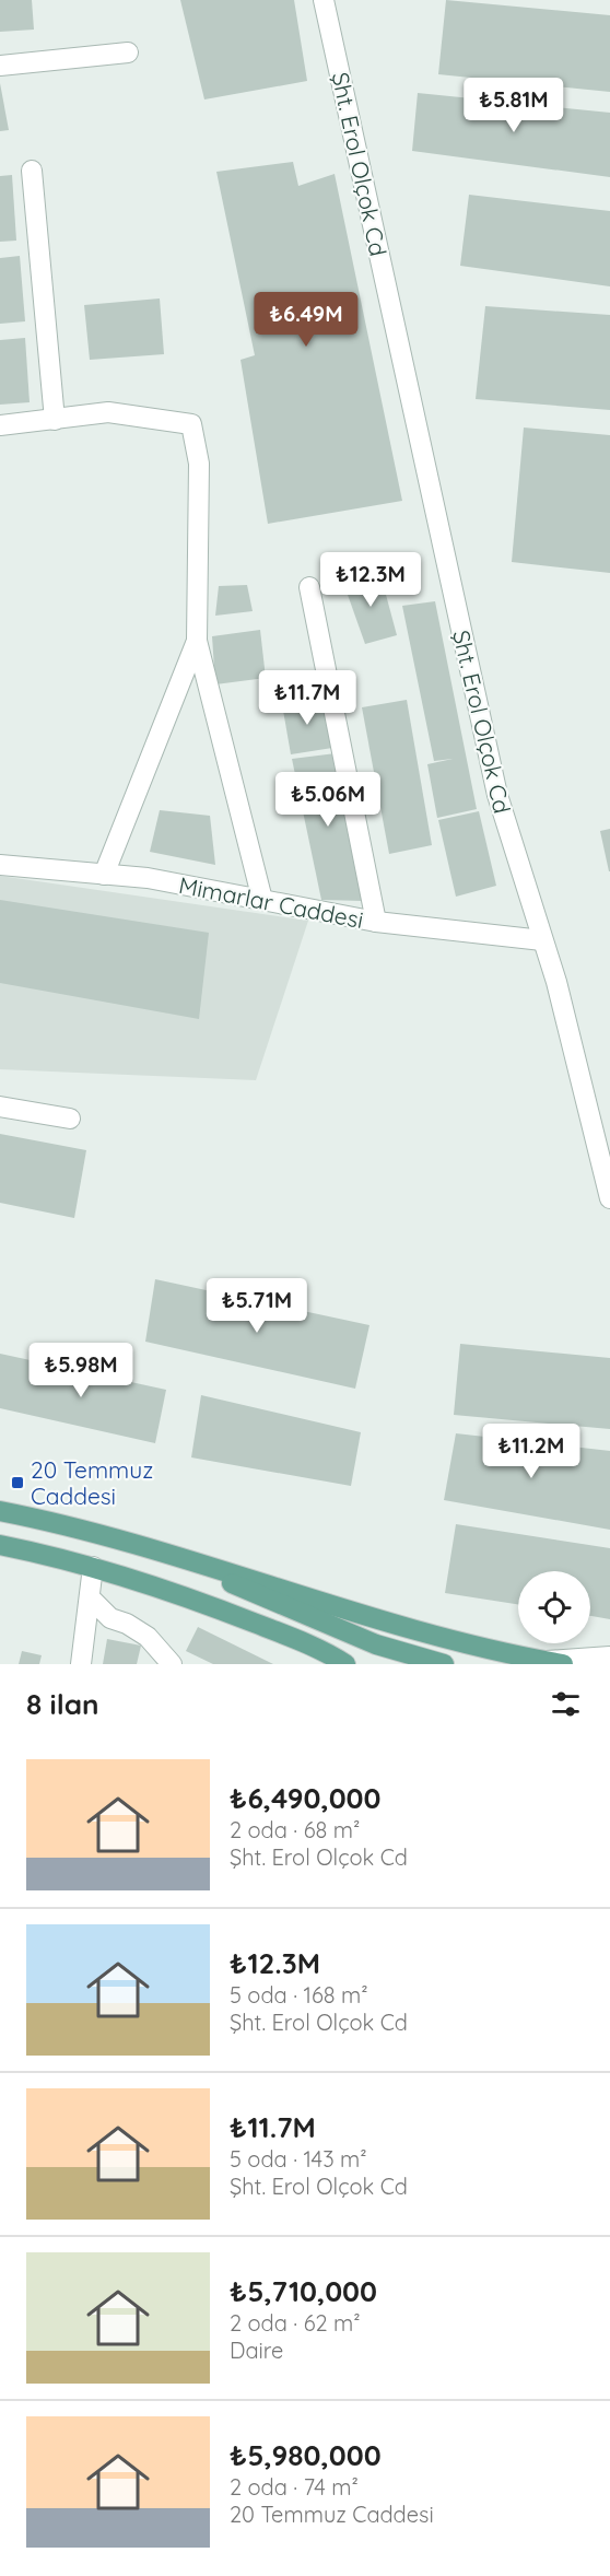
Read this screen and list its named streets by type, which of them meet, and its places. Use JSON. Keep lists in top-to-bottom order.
{
  "streets": {
    "street": ["Şht. Erol Olçok Cd", "Mimarlar Caddesi"]
  },
  "crossings": [
    ["Şht. Erol Olçok Cd", "Mimarlar Caddesi"]
  ],
  "places": {
    "transit": ["20 Temmuz Caddesi"]
  },
  "page": {
    "price": [
      "₺5.81M",
      "₺6.49M",
      "₺12.3M",
      "₺11.7M",
      "₺5.06M",
      "₺5.71M",
      "₺5.98M",
      "₺11.2M"
    ],
    "heading": "8 ilan",
    "list": [
      {
        "name": "₺6,490,000",
        "note": "2 oda · 68 m² · Şht. Erol Olçok Cd"
      },
      {
        "name": "₺12.3M",
        "note": "5 oda · 168 m² · Şht. Erol Olçok Cd"
      },
      {
        "name": "₺11.7M",
        "note": "5 oda · 143 m² · Şht. Erol Olçok Cd"
      },
      {
        "name": "₺5,710,000",
        "note": "2 oda · 62 m² · Daire"
      },
      {
        "name": "₺5,980,000",
        "note": "2 oda · 74 m² · 20 Temmuz Caddesi"
      }
    ]
  }
}
